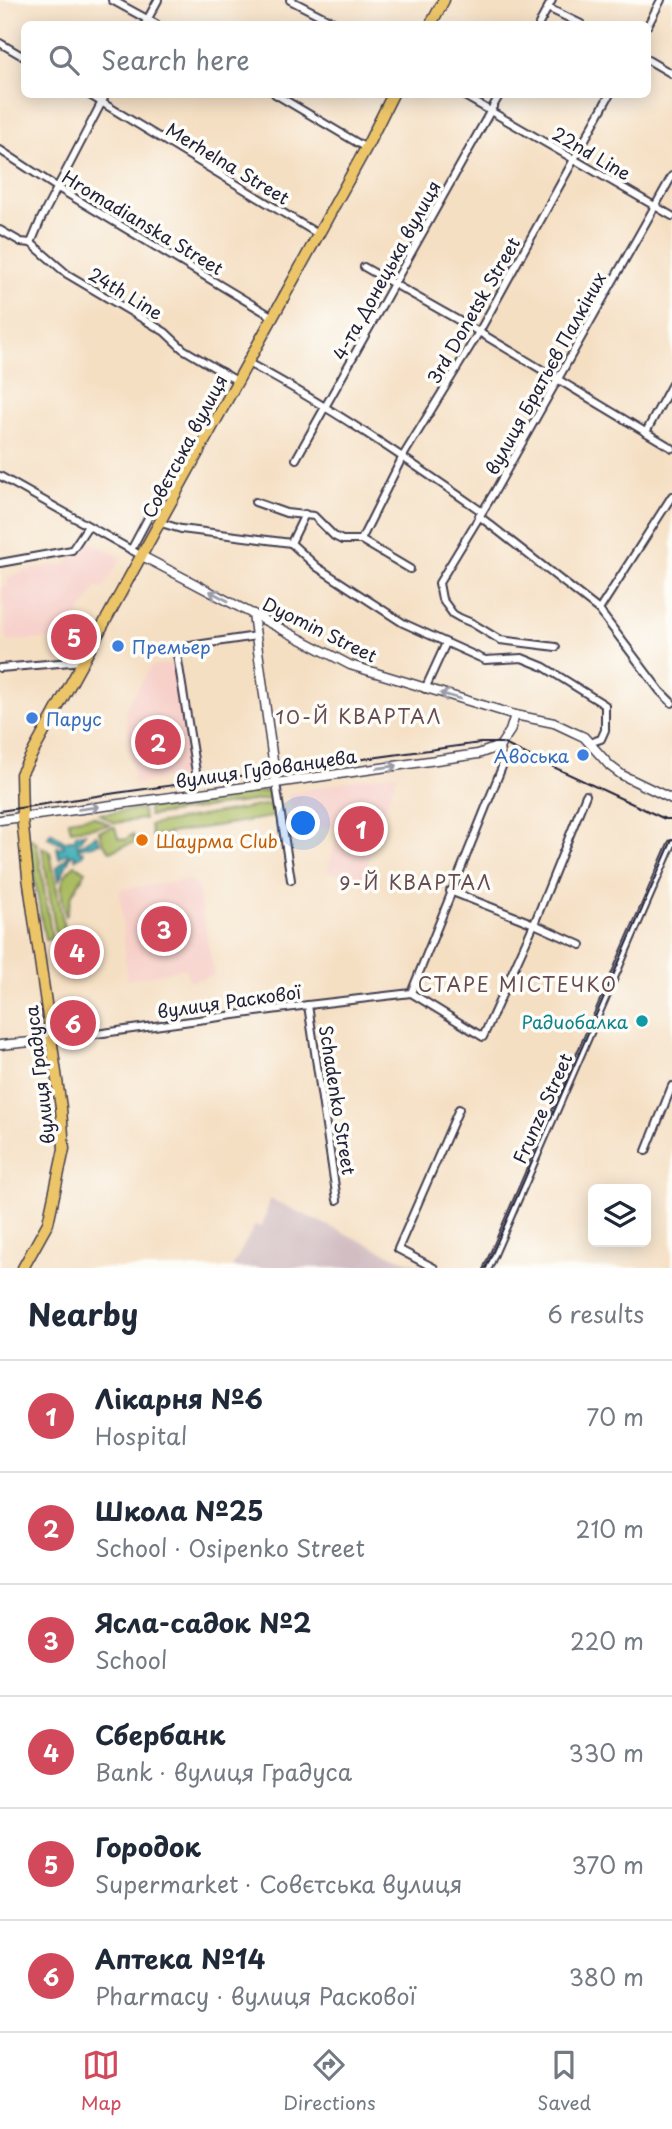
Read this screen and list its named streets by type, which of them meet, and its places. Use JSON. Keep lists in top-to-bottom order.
{
  "streets": {
    "main road": ["Совєтська вулиця", "вулиця Градуса"],
    "street": [
      "22nd Line",
      "Merhelna Street",
      "Hromadianska Street",
      "4-та Донецька вулиця",
      "24th Line",
      "3rd Donetsk Street",
      "вулиця Братьєв Палкіних",
      "Dyomin Street",
      "вулиця Гудованцева",
      "вулиця Раскової",
      "Schadenko Street",
      "Frunze Street"
    ]
  },
  "crossings": [
    ["22nd Line", "4-та Донецька вулиця"],
    ["22nd Line", "3rd Donetsk Street"],
    ["22nd Line", "вулиця Братьєв Палкіних"],
    ["Merhelna Street", "Совєтська вулиця"],
    ["Hromadianska Street", "Совєтська вулиця"],
    ["24th Line", "Совєтська вулиця"],
    ["Совєтська вулиця", "Dyomin Street"],
    ["Совєтська вулиця", "вулиця Гудованцева"],
    ["Совєтська вулиця", "вулиця Градуса"],
    ["вулиця Гудованцева", "вулиця Градуса"],
    ["вулиця Раскової", "вулиця Градуса"],
    ["вулиця Раскової", "Schadenko Street"]
  ],
  "one_way": ["вулиця Гудованцева"],
  "districts": ["10-Й КВАРТАЛ", "9-Й КВАРТАЛ", "СТАРЕ МІСТЕЧКО"],
  "places": [
    "Премьер",
    "Парус",
    "Авоська",
    "Шаурма Club",
    "Радиобалка"
  ],
  "page": {
    "search": "Search here",
    "pins": [
      "5",
      "2",
      "1",
      "3",
      "4",
      "6"
    ],
    "heading": ["Nearby", "6 results"],
    "list": [
      {
        "mark": "1",
        "name": "Лікарня №6",
        "note": "Hospital",
        "value": "70 m"
      },
      {
        "mark": "2",
        "name": "Школа №25",
        "note": "School · Osipenko Street",
        "value": "210 m"
      },
      {
        "mark": "3",
        "name": "Ясла-садок №2",
        "note": "School",
        "value": "220 m"
      },
      {
        "mark": "4",
        "name": "Сбербанк",
        "note": "Bank · вулиця Градуса",
        "value": "330 m"
      },
      {
        "mark": "5",
        "name": "Городок",
        "note": "Supermarket · Совєтська вулиця",
        "value": "370 m"
      },
      {
        "mark": "6",
        "name": "Аптека №14",
        "note": "Pharmacy · вулиця Раскової",
        "value": "380 m"
      }
    ],
    "nav": ["Map", "Directions", "Saved"]
  }
}
